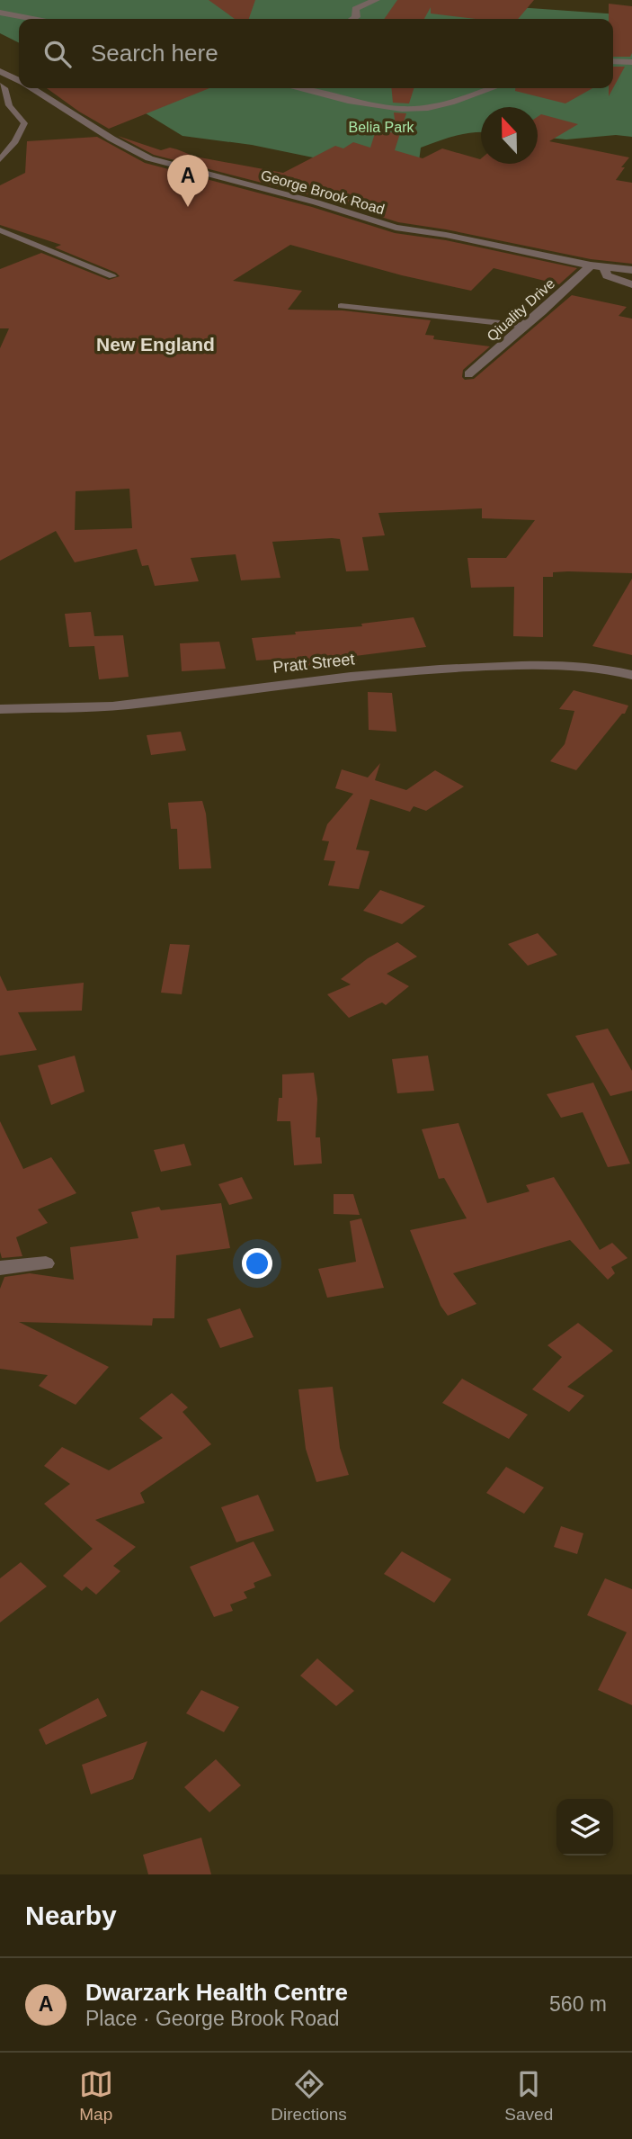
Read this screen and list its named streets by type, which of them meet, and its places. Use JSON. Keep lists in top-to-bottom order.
{
  "streets": {
    "street": ["George Brook Road", "Qiuality Drive", "Pratt Street"]
  },
  "crossings": [
    ["George Brook Road", "Qiuality Drive"]
  ],
  "districts": ["New England"],
  "parks": ["Belia Park"],
  "north": "top",
  "page": {
    "search": "Search here",
    "pins": "A",
    "heading": "Nearby",
    "list": [
      {
        "mark": "A",
        "name": "Dwarzark Health Centre",
        "note": "Place · George Brook Road",
        "value": "560 m"
      }
    ],
    "nav": ["Map", "Directions", "Saved"]
  }
}
